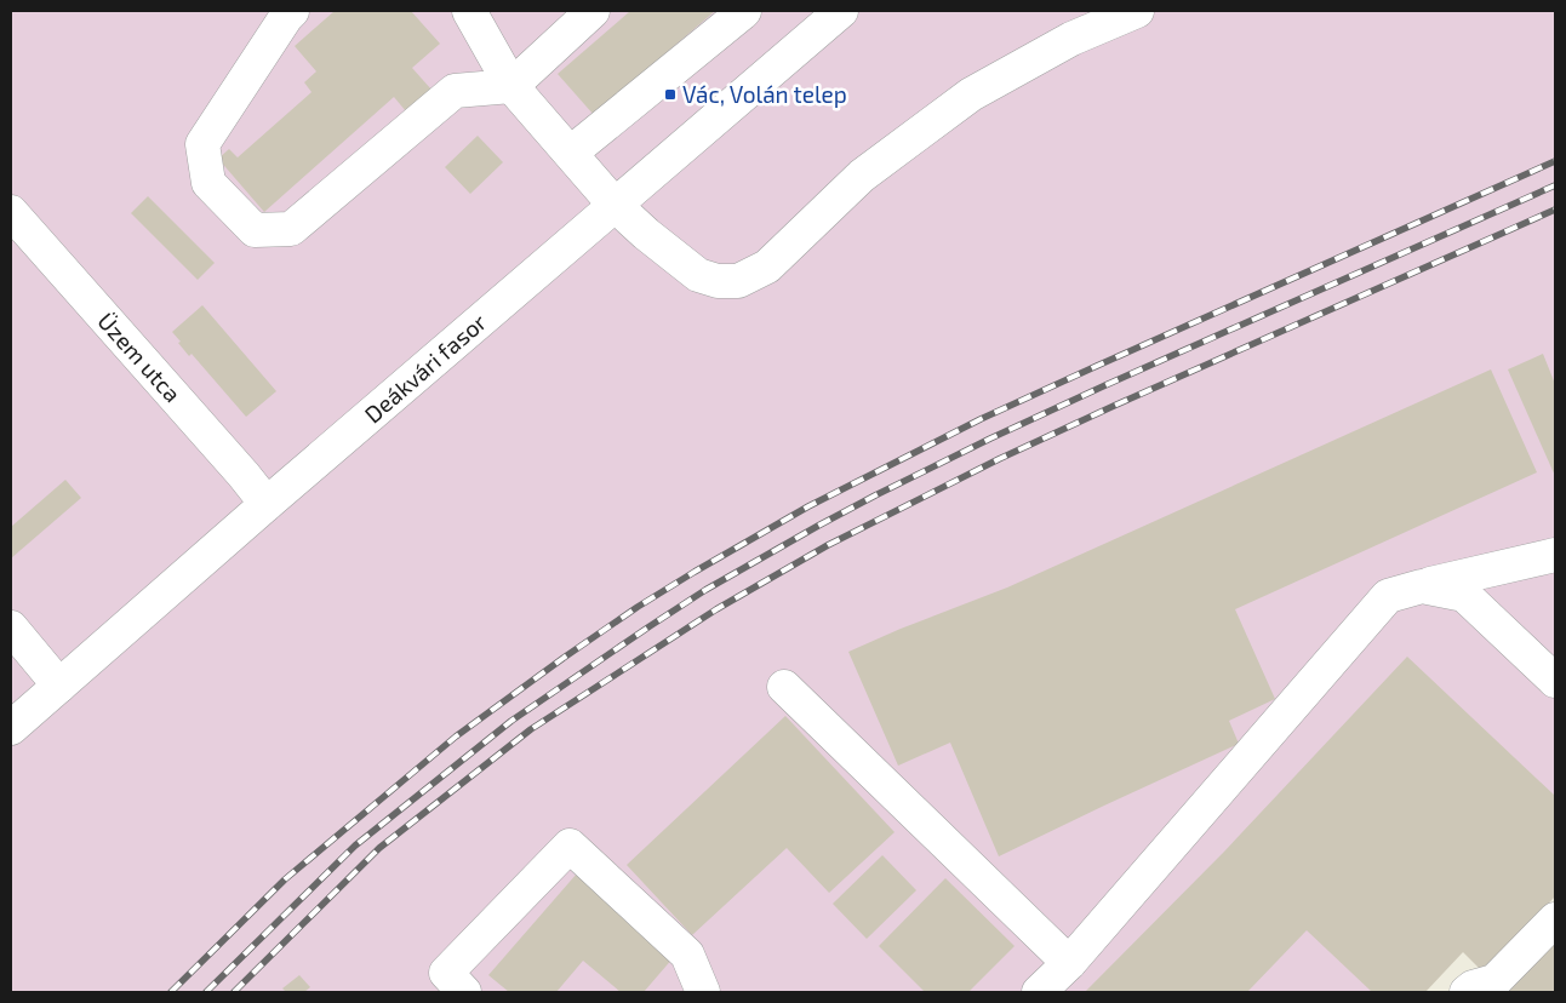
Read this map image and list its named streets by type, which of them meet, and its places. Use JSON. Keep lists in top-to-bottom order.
{
  "streets": {
    "street": ["Üzem utca", "Deákvári fasor"]
  },
  "crossings": [
    ["Üzem utca", "Deákvári fasor"]
  ],
  "places": {
    "transit": ["Vác, Volán telep"]
  }
}
